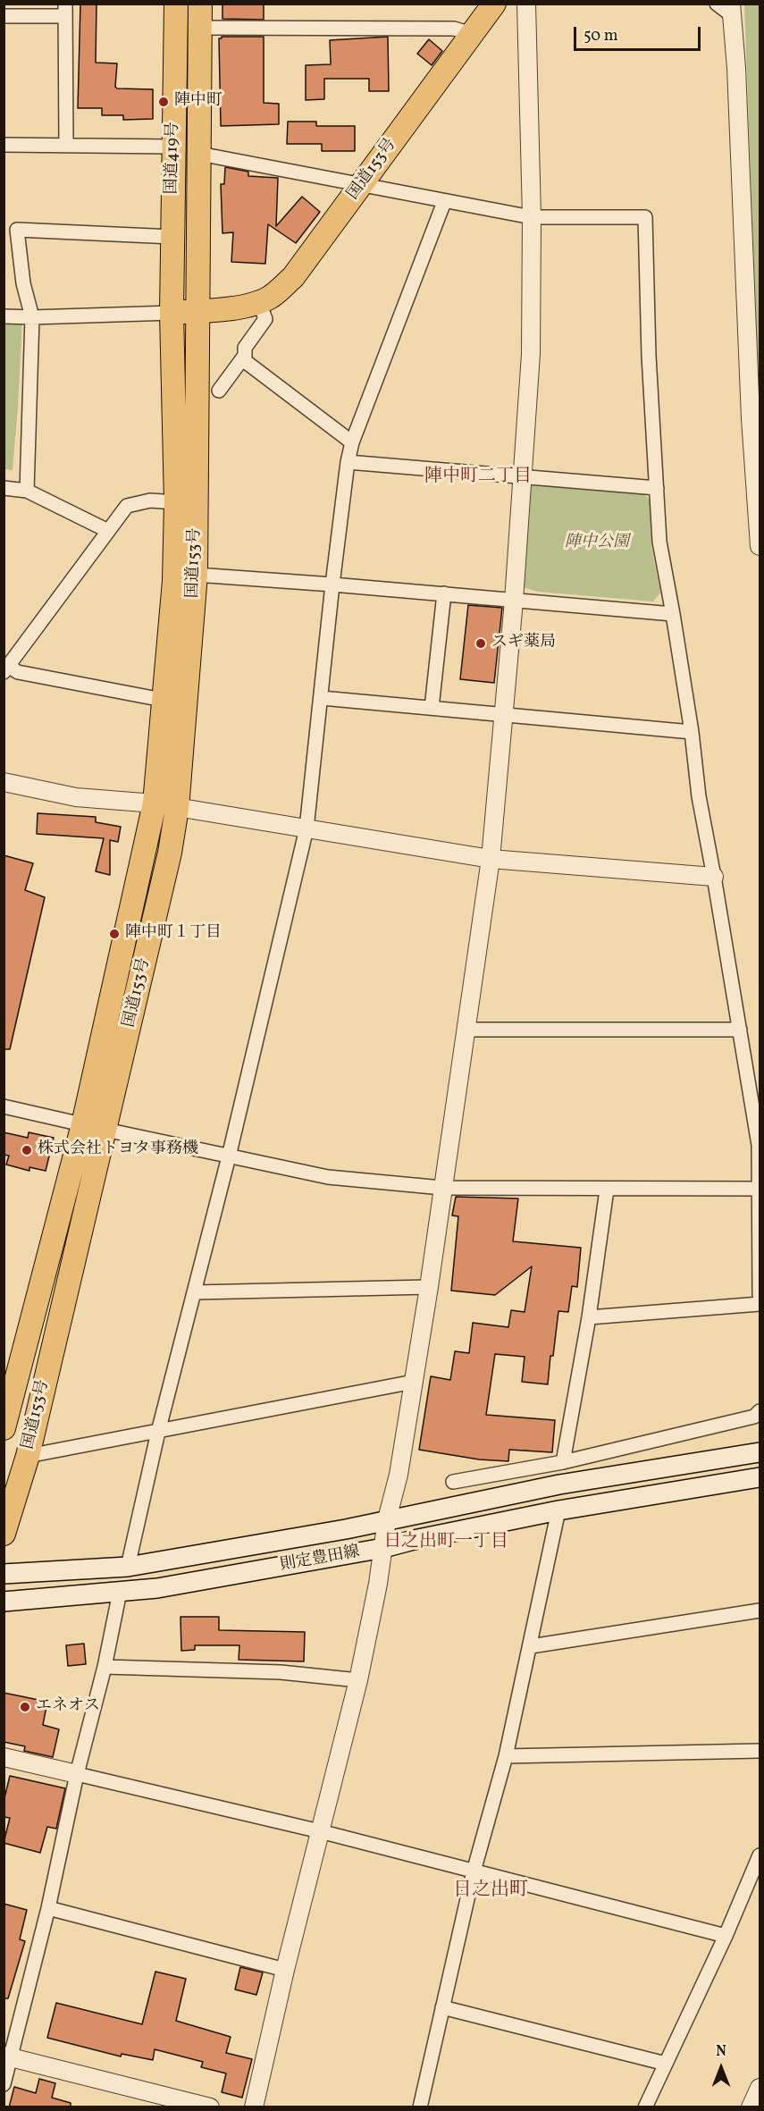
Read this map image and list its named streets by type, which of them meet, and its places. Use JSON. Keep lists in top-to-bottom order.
{
  "streets": {
    "highway": ["国道419号", "国道153号"],
    "main road": ["則定豊田線"]
  },
  "crossings": [
    ["国道419号", "国道153号"]
  ],
  "districts": ["陣中町二丁目", "日之出町一丁目", "日之出町"],
  "parks": ["陣中公園"],
  "places": [
    "陣中町",
    "スギ薬局",
    "陣中町１丁目",
    "株式会社トヨタ事務機",
    "エネオス"
  ],
  "scale_bar": "50 m",
  "north": "top"
}
